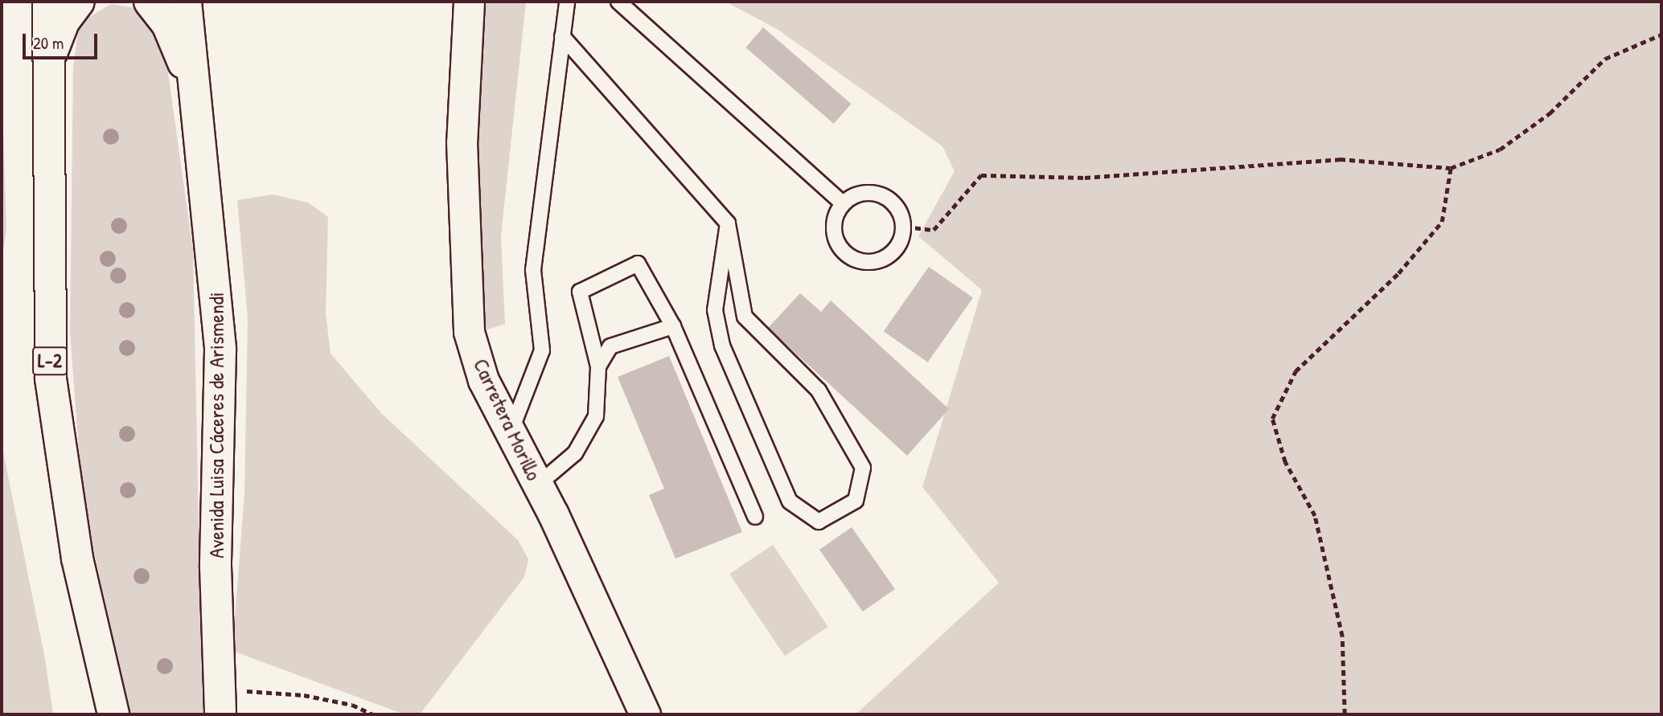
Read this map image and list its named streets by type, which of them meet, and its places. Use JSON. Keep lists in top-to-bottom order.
{
  "streets": {
    "main road": ["L-2", "Avenida Luisa Cáceres de Arismendi"],
    "street": ["Carretera Morillo"]
  },
  "scale_bar": "20 m"
}
